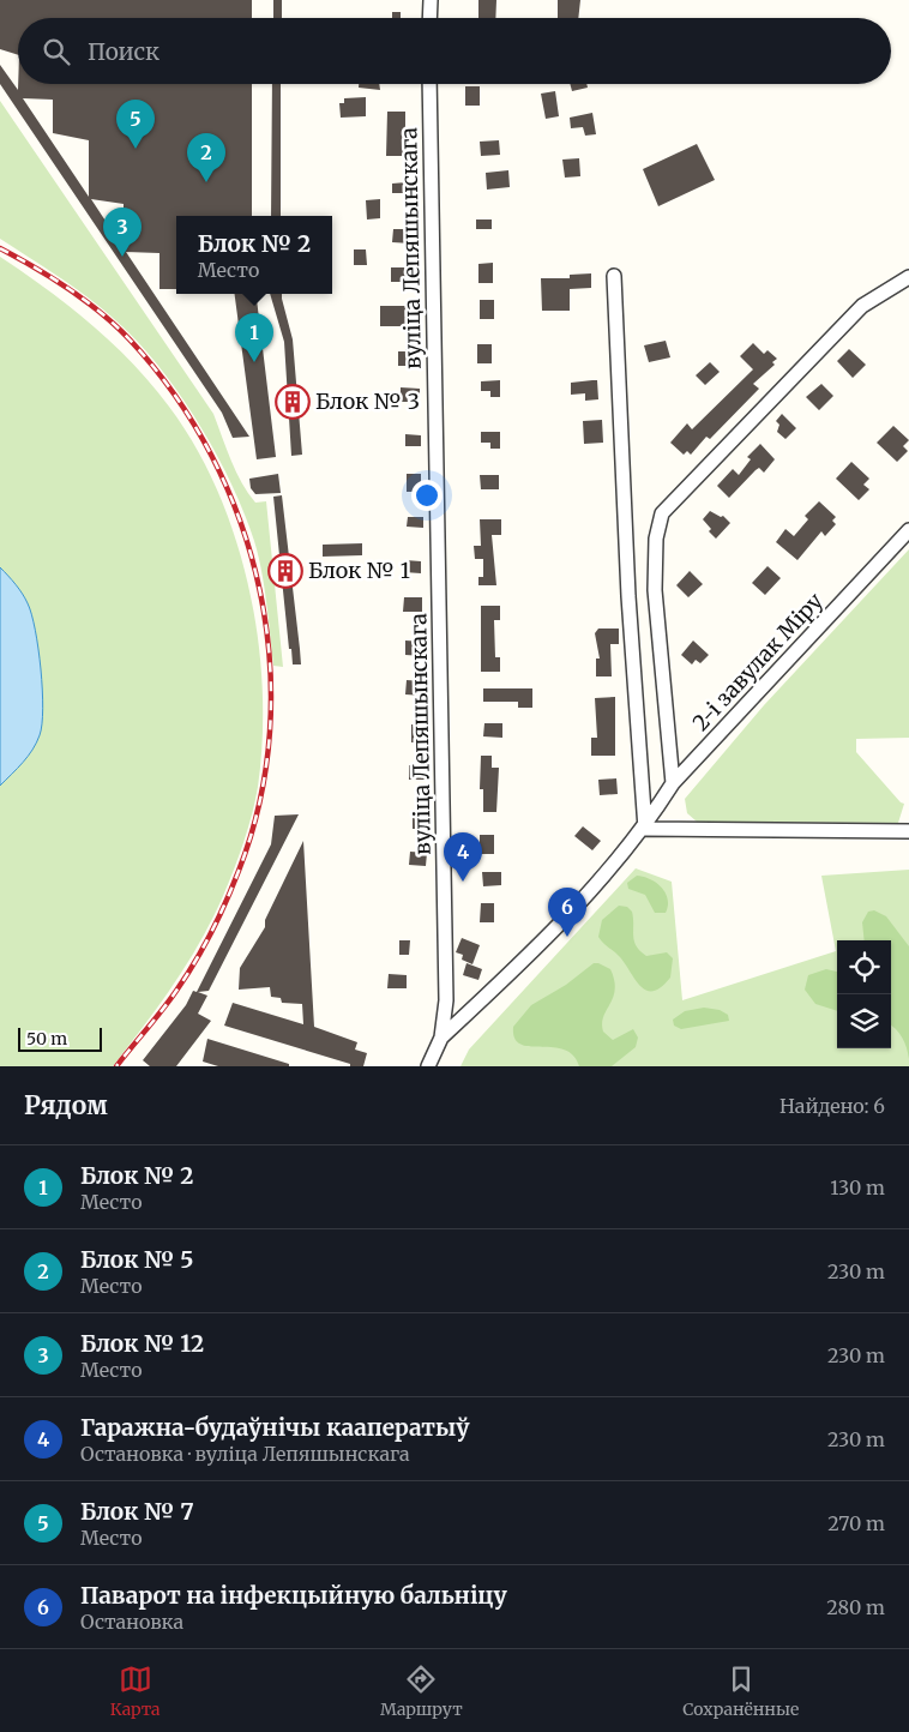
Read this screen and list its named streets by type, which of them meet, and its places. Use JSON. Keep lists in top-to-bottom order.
{
  "streets": {
    "street": ["вуліца Лепяшынскага", "2-і завулак Міру"]
  },
  "crossings": [
    ["вуліца Лепяшынскага", "2-і завулак Міру"]
  ],
  "places": {
    "building": ["Блок № 3", "Блок № 1"]
  },
  "scale_bar": "50 m",
  "page": {
    "search": "Поиск",
    "pins": [
      "5",
      "2",
      "3",
      "1",
      "4",
      "6"
    ],
    "popup": ["Блок № 2", "Место"],
    "scale": "50 m",
    "heading": ["Рядом", "Найдено: 6"],
    "list": [
      {
        "mark": "1",
        "name": "Блок № 2",
        "note": "Место",
        "value": "130 m"
      },
      {
        "mark": "2",
        "name": "Блок № 5",
        "note": "Место",
        "value": "230 m"
      },
      {
        "mark": "3",
        "name": "Блок № 12",
        "note": "Место",
        "value": "230 m"
      },
      {
        "mark": "4",
        "name": "Гаражна-будаўнічы кааператыў",
        "note": "Остановка · вуліца Лепяшынскага",
        "value": "230 m"
      },
      {
        "mark": "5",
        "name": "Блок № 7",
        "note": "Место",
        "value": "270 m"
      },
      {
        "mark": "6",
        "name": "Паварот на інфекцыйную бальніцу",
        "note": "Остановка",
        "value": "280 m"
      }
    ],
    "nav": ["Карта", "Маршрут", "Сохранённые"]
  }
}
